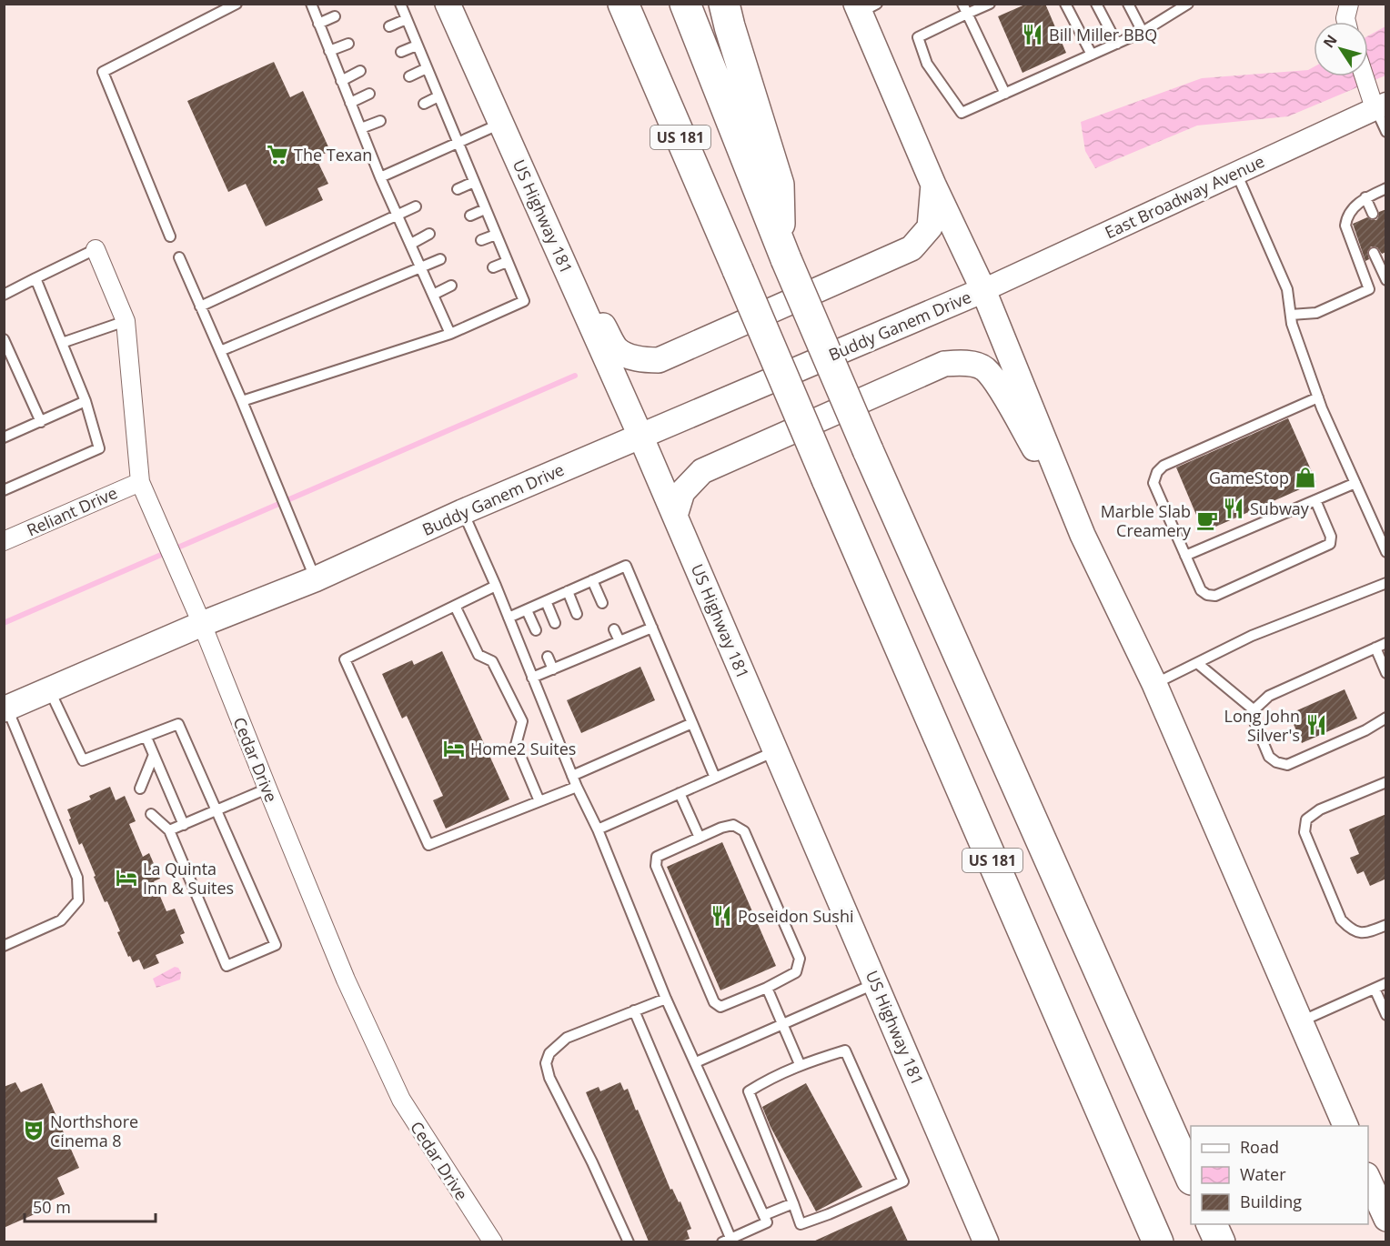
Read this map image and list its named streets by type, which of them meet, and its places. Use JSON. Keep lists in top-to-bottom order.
{
  "streets": {
    "highway": ["US 181"],
    "main road": ["US Highway 181", "Buddy Ganem Drive"],
    "street": ["East Broadway Avenue", "Reliant Drive", "Cedar Drive"]
  },
  "crossings": [
    ["East Broadway Avenue", "Buddy Ganem Drive"],
    ["US Highway 181", "Buddy Ganem Drive"],
    ["Buddy Ganem Drive", "Cedar Drive"],
    ["Reliant Drive", "Cedar Drive"]
  ],
  "places": {
    "restaurant": [
      "Bill Miller BBQ",
      "Subway",
      "Long John Silver's",
      "Poseidon Sushi"
    ],
    "supermarket": ["The Texan"],
    "shop": ["GameStop"],
    "cafe": ["Marble Slab Creamery"],
    "hotel": ["Home2 Suites", "La Quinta Inn & Suites"],
    "theatre": ["Northshore Cinema 8"]
  },
  "legend": ["Road", "Water", "Building"],
  "scale_bar": "50 m",
  "north": "top left"
}
